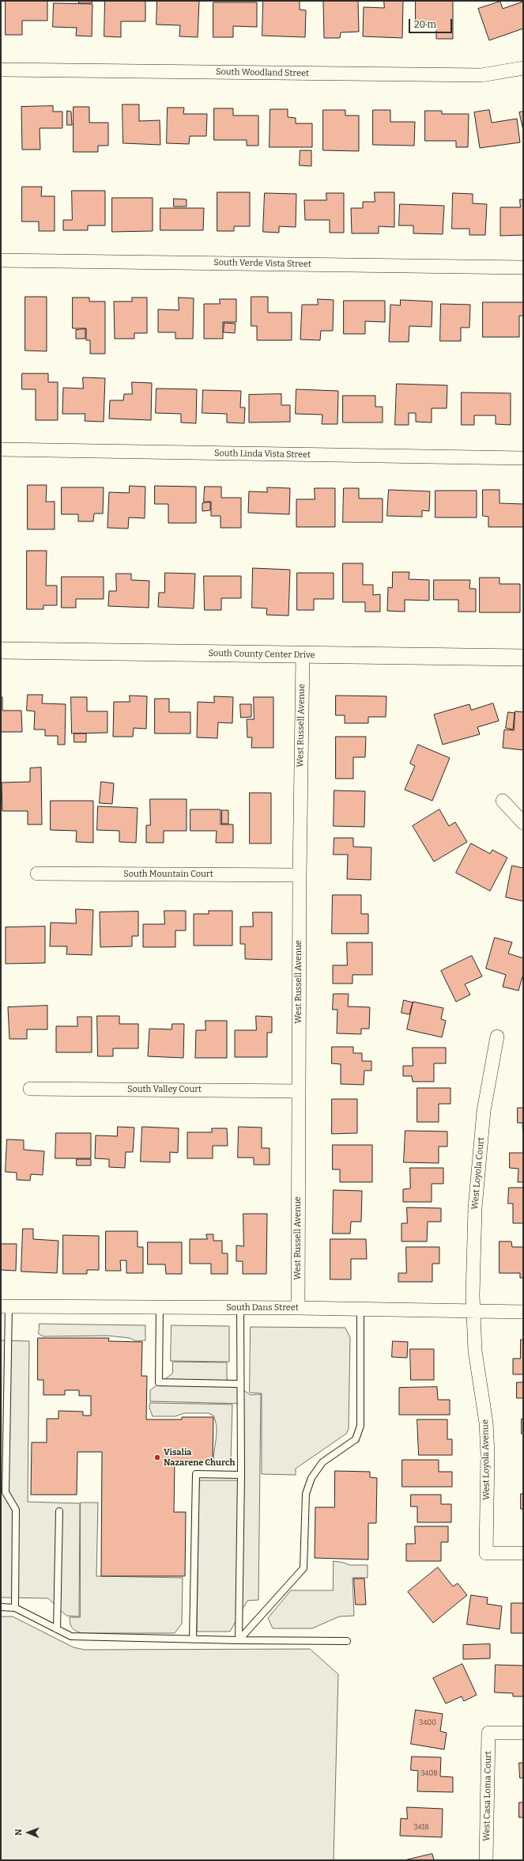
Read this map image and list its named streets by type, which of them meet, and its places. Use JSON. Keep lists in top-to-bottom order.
{
  "streets": {
    "street": [
      "South Woodland Street",
      "South Verde Vista Street",
      "South Linda Vista Street",
      "South County Center Drive",
      "West Russell Avenue",
      "South Mountain Court",
      "South Valley Court",
      "West Loyola Court",
      "South Dans Street",
      "West Loyola Avenue",
      "West Casa Loma Court"
    ]
  },
  "crossings": [
    ["South County Center Drive", "West Russell Avenue"],
    ["West Russell Avenue", "South Mountain Court"],
    ["West Russell Avenue", "South Valley Court"],
    ["West Russell Avenue", "South Dans Street"],
    ["West Loyola Court", "South Dans Street"],
    ["West Loyola Court", "West Loyola Avenue"],
    ["South Dans Street", "West Loyola Avenue"]
  ],
  "places": ["Visalia Nazarene Church"],
  "house_numbers": ["3400", "3408", "3418"],
  "scale_bar": "20 m",
  "north": "left"
}
